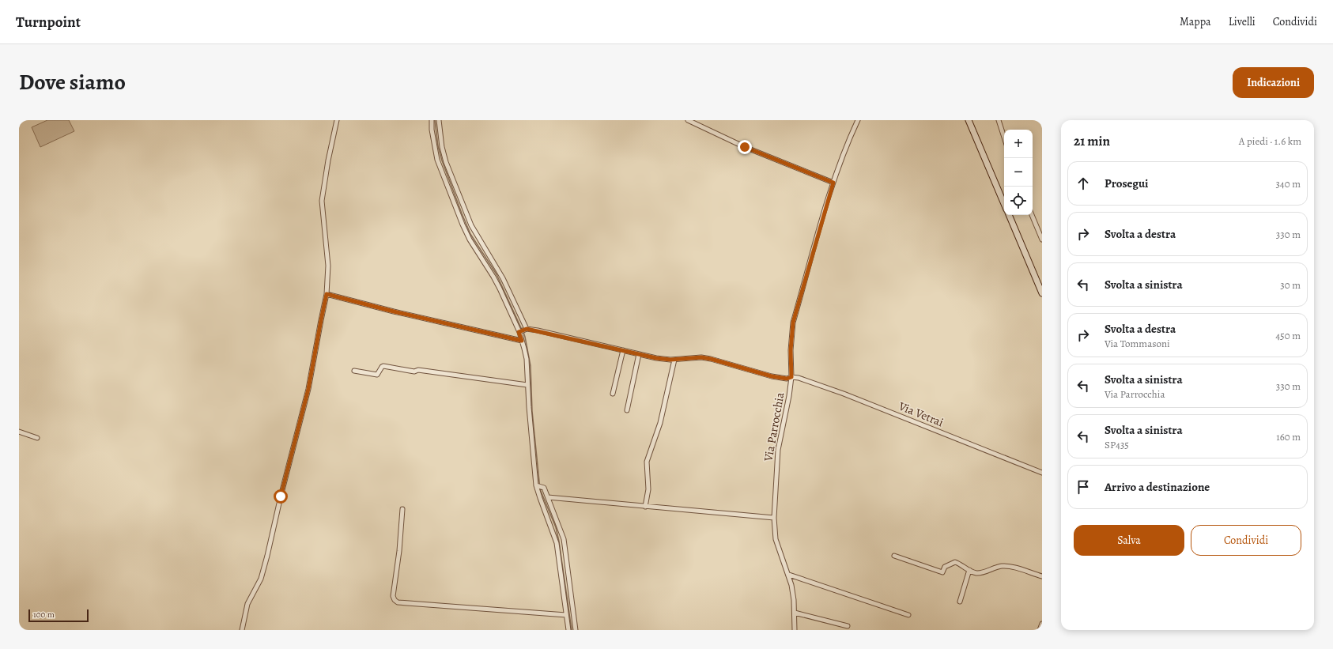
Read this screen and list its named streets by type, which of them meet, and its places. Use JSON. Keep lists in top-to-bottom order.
{
  "streets": {
    "street": ["Via Vetrai", "Via Parrocchia"]
  },
  "crossings": [
    ["Via Vetrai", "Via Parrocchia"]
  ],
  "scale_bar": "100 m",
  "page": {
    "header": "Turnpoint",
    "nav": ["Mappa", "Livelli", "Condividi"],
    "title": "Dove siamo",
    "buttons": [
      "Indicazioni",
      ["Salva", "Condividi"]
    ],
    "heading": ["21 min", "A piedi · 1.6 km"],
    "map_buttons": ["+", "−"],
    "list": [
      ["Prosegui", "340 m"],
      ["Svolta a destra", "330 m"],
      ["Svolta a sinistra", "30 m"],
      ["Svolta a destra", "Via Tommasoni", "450 m"],
      ["Svolta a sinistra", "Via Parrocchia", "330 m"],
      ["Svolta a sinistra", "SP435", "160 m"],
      "Arrivo a destinazione"
    ],
    "scale": "100 m"
  }
}
